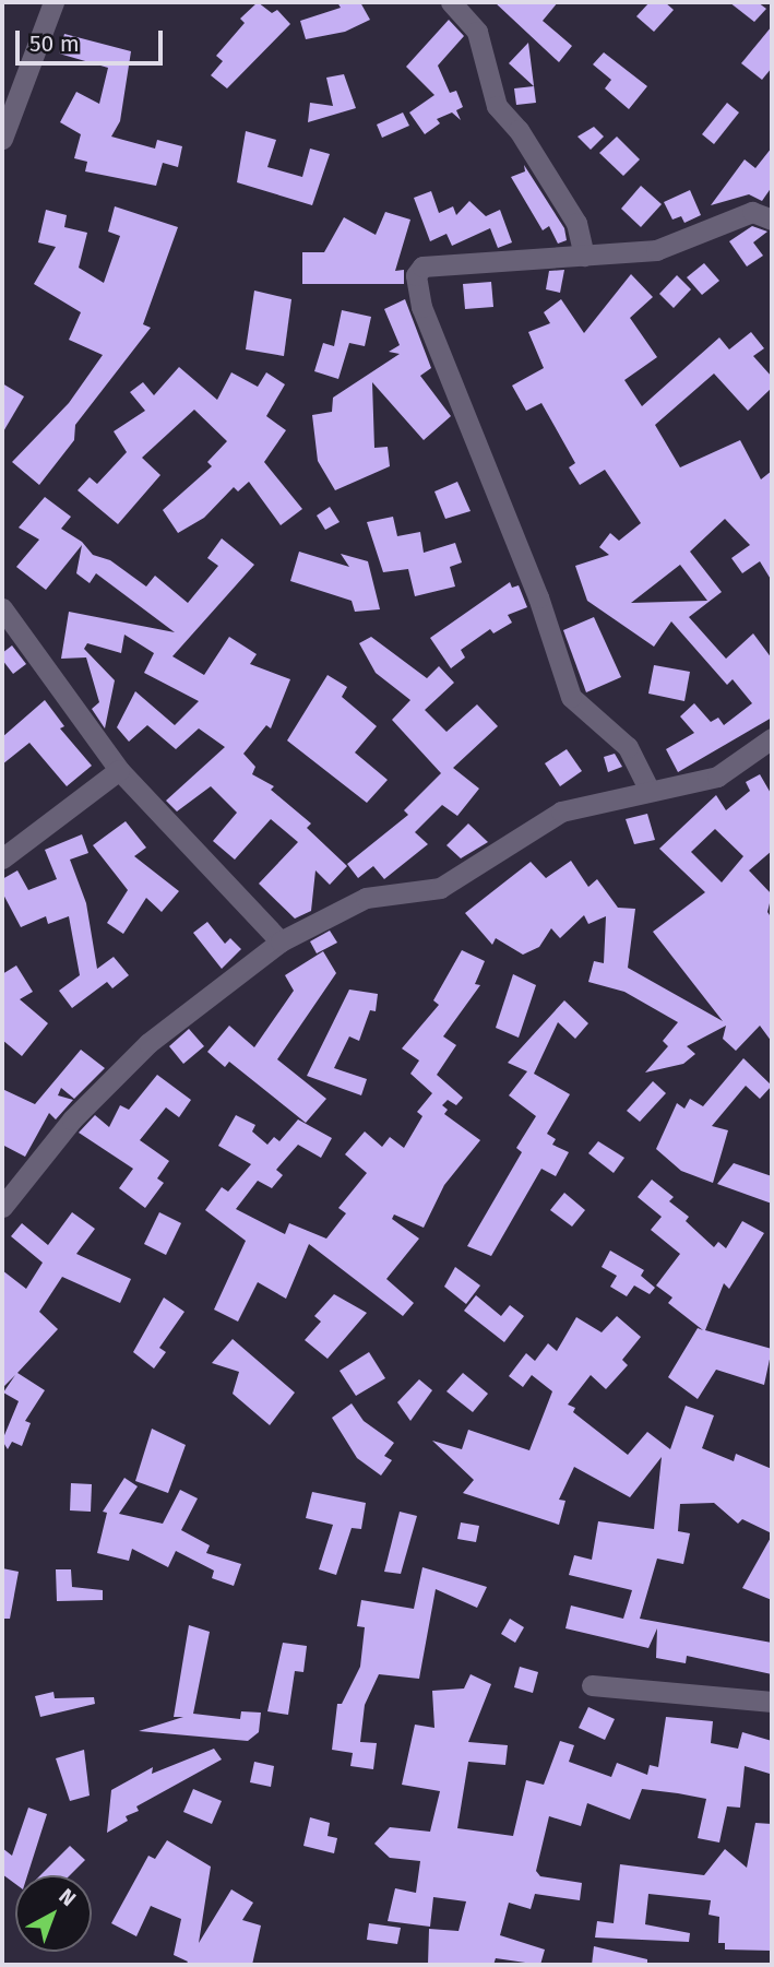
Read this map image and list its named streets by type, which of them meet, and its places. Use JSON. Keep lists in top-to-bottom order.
{
  "scale_bar": "50 m",
  "north": "top right"
}
